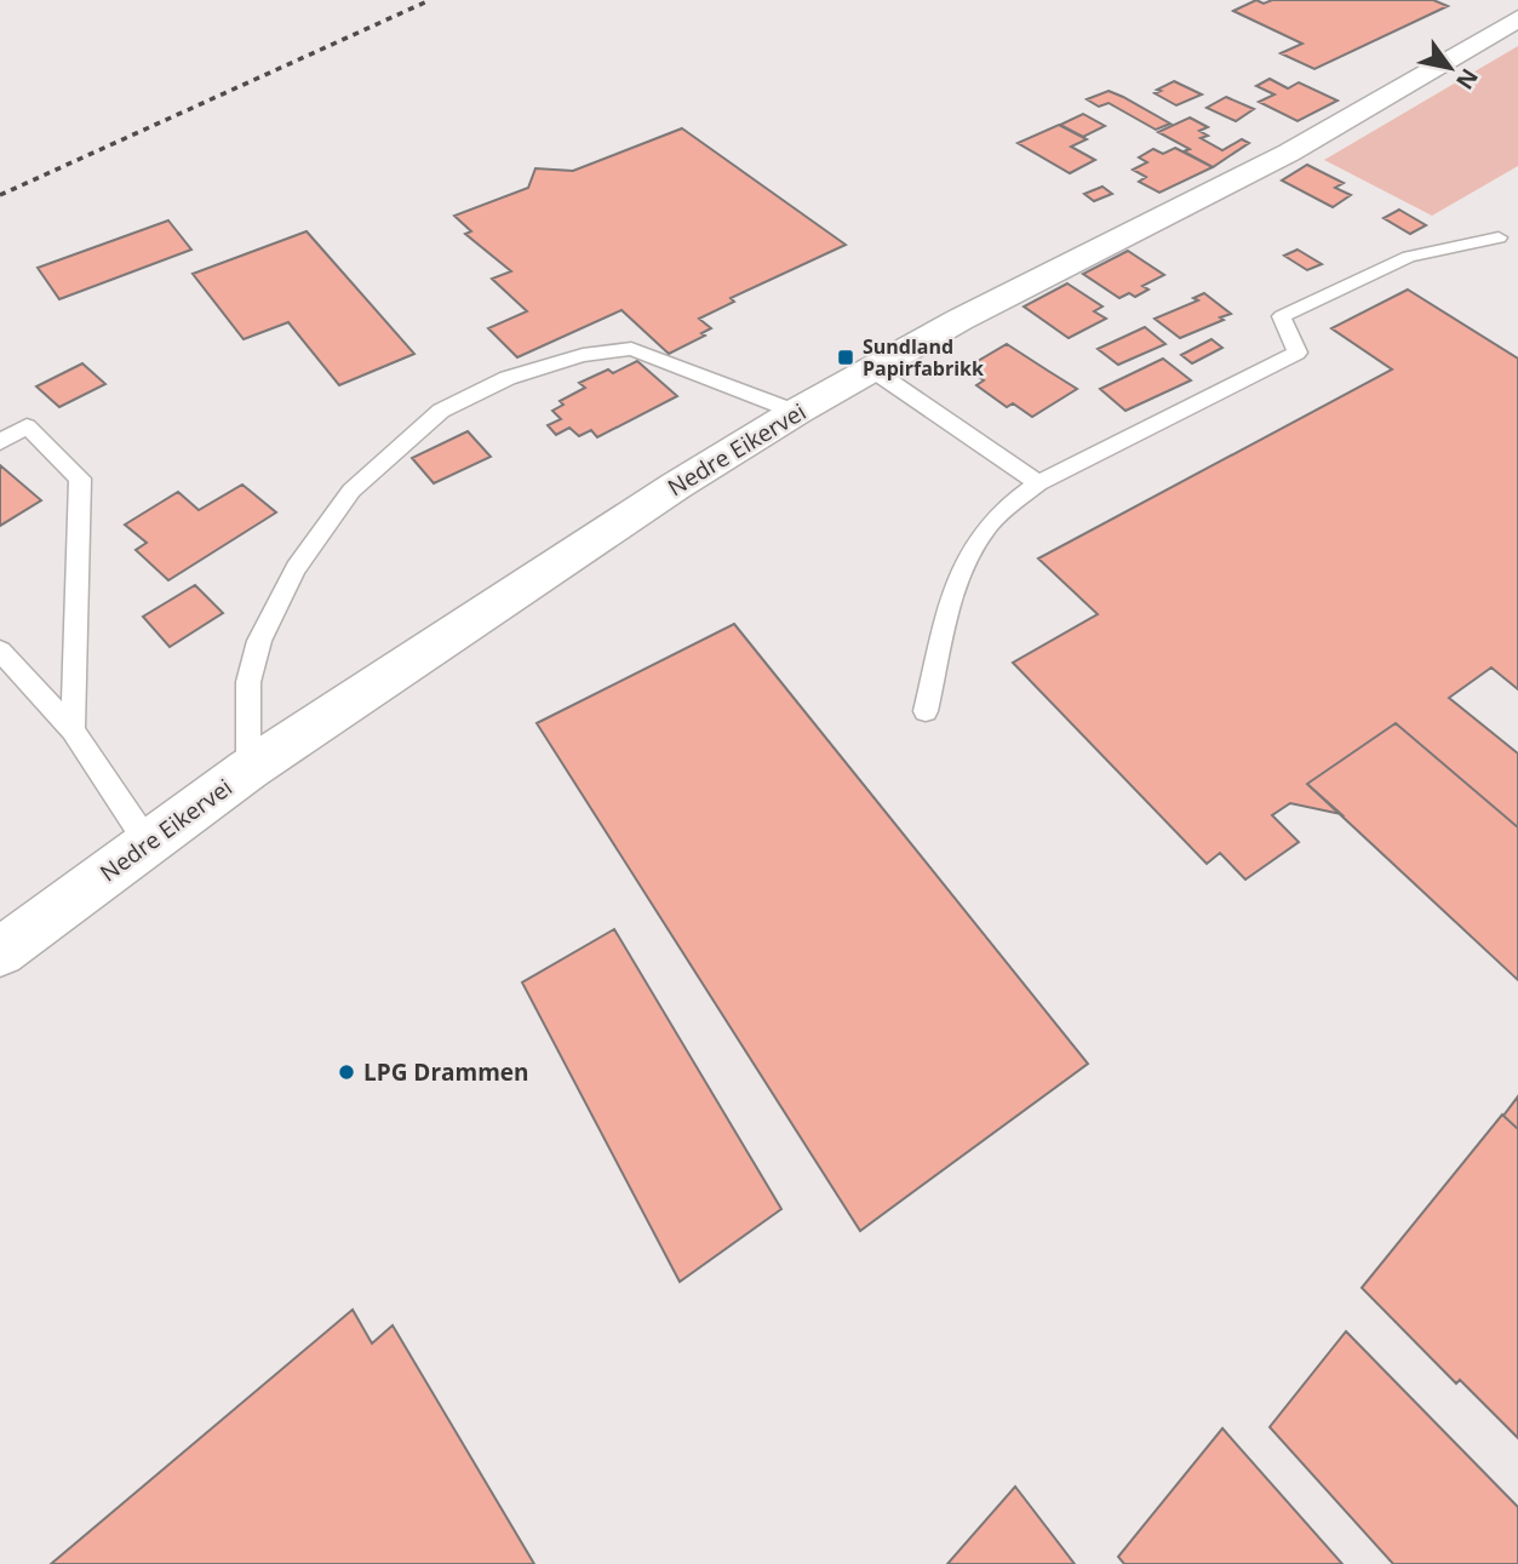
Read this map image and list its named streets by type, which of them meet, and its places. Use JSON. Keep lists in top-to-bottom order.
{
  "streets": {
    "main road": ["Nedre Eikervei"]
  },
  "places": {
    "transit": ["Sundland Papirfabrikk"],
    "other": ["LPG Drammen"]
  },
  "north": "bottom right"
}
